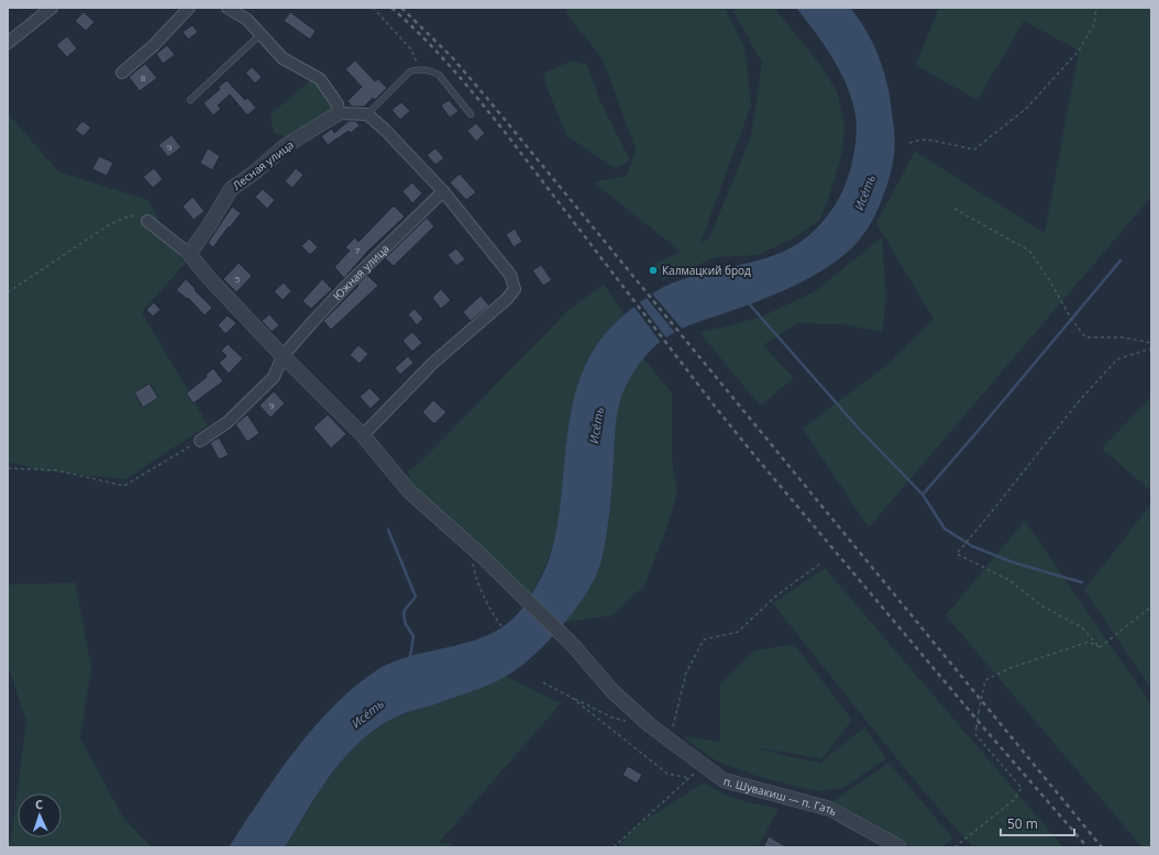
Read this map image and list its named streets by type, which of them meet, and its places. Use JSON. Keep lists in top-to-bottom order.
{
  "streets": {
    "street": ["Лесная улица", "Южная улица", "п. Шувакиш — п. Гать"]
  },
  "crossings": [
    ["Лесная улица", "п. Шувакиш — п. Гать"],
    ["Южная улица", "п. Шувакиш — п. Гать"]
  ],
  "water": ["Исе́ть"],
  "places": ["Калмацкий брод"],
  "house_numbers": [
    "8",
    "9",
    "7",
    "5",
    "9"
  ],
  "scale_bar": "50 m",
  "north": "top"
}
